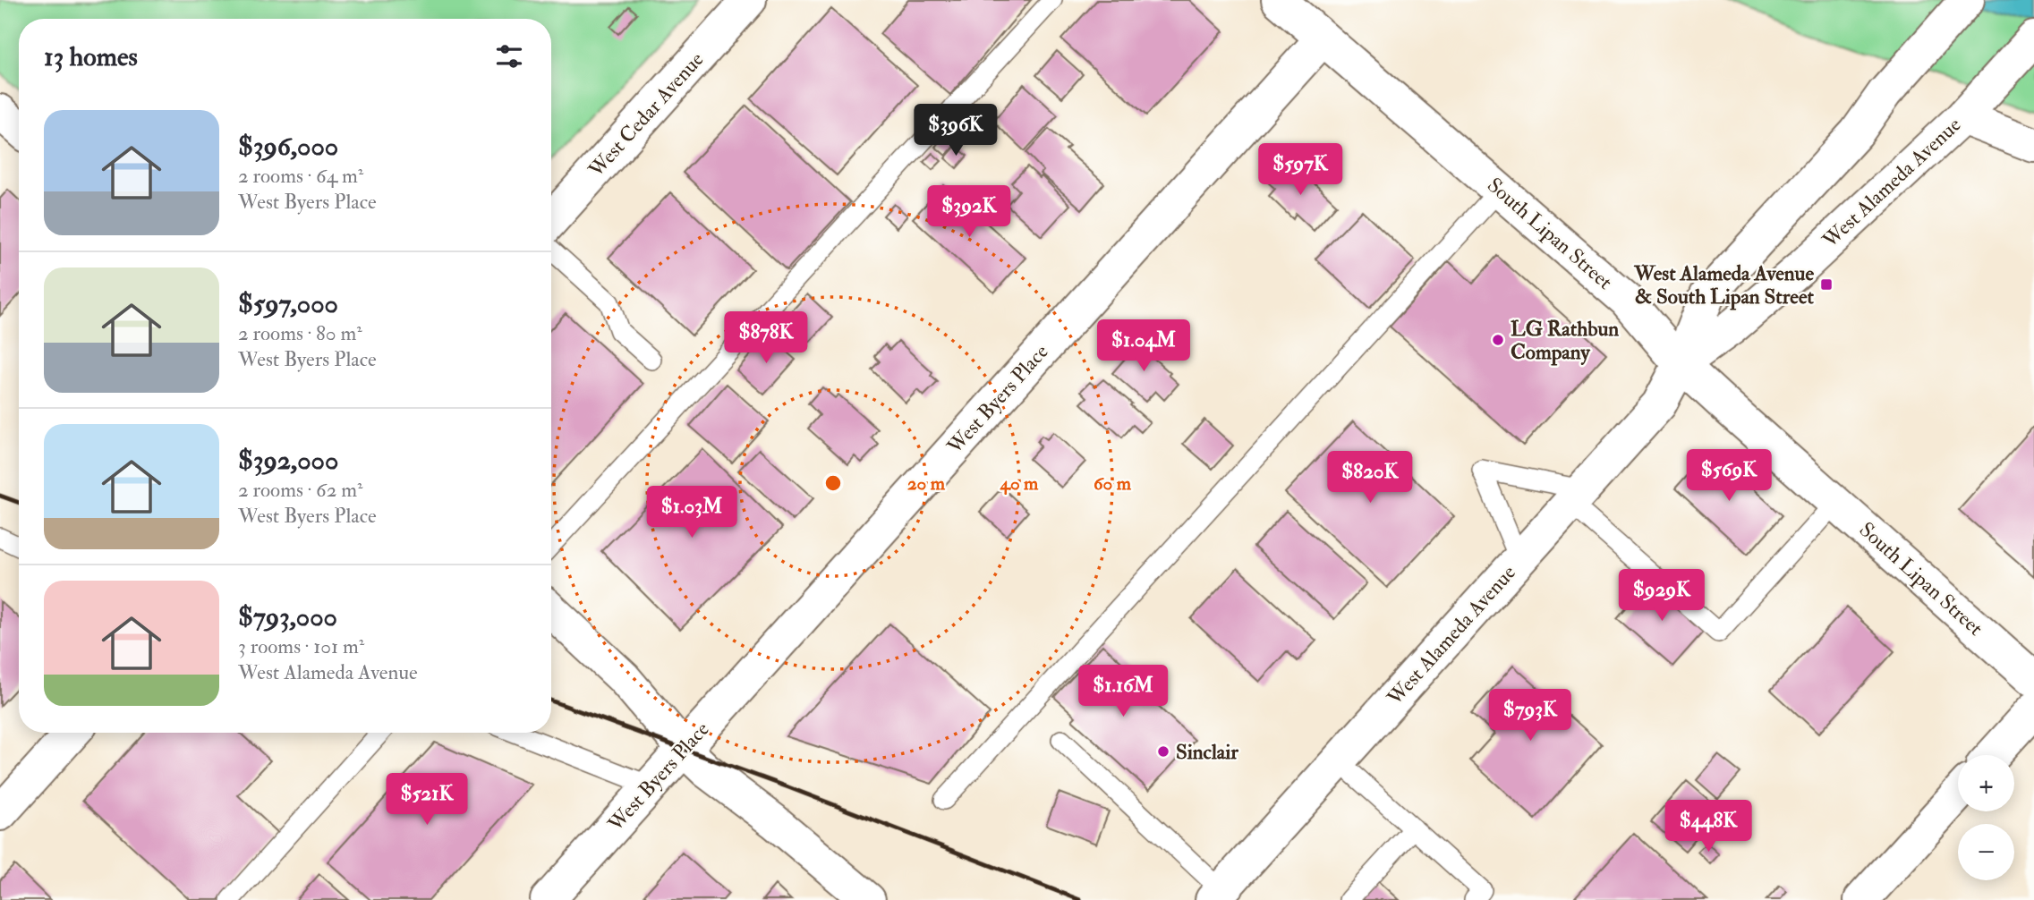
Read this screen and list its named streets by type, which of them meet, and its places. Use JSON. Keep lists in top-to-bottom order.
{
  "streets": {
    "street": [
      "West Cedar Avenue",
      "West Alameda Avenue",
      "South Lipan Street",
      "West Byers Place"
    ]
  },
  "crossings": [
    ["West Alameda Avenue", "South Lipan Street"],
    ["South Lipan Street", "West Byers Place"]
  ],
  "places": {
    "transit": ["West Alameda Avenue & South Lipan Street"],
    "other": ["LG Rathbun Company", "Sinclair"]
  },
  "page": {
    "heading": "13 homes",
    "list": [
      {
        "name": "$396,000",
        "note": "2 rooms · 64 m² · West Byers Place"
      },
      {
        "name": "$597,000",
        "note": "2 rooms · 80 m² · West Byers Place"
      },
      {
        "name": "$392,000",
        "note": "2 rooms · 62 m² · West Byers Place"
      },
      {
        "name": "$793,000",
        "note": "3 rooms · 101 m² · West Alameda Avenue"
      }
    ],
    "price": [
      "$396K",
      "$597K",
      "$392K",
      "$878K",
      "$1.04M",
      "$569K",
      "$820K",
      "$1.03M",
      "$929K",
      "$1.16M",
      "$793K",
      "$521K",
      "$448K"
    ],
    "map_buttons": ["+", "−"]
  },
  "rings": ["20 m", "40 m", "60 m"]
}
